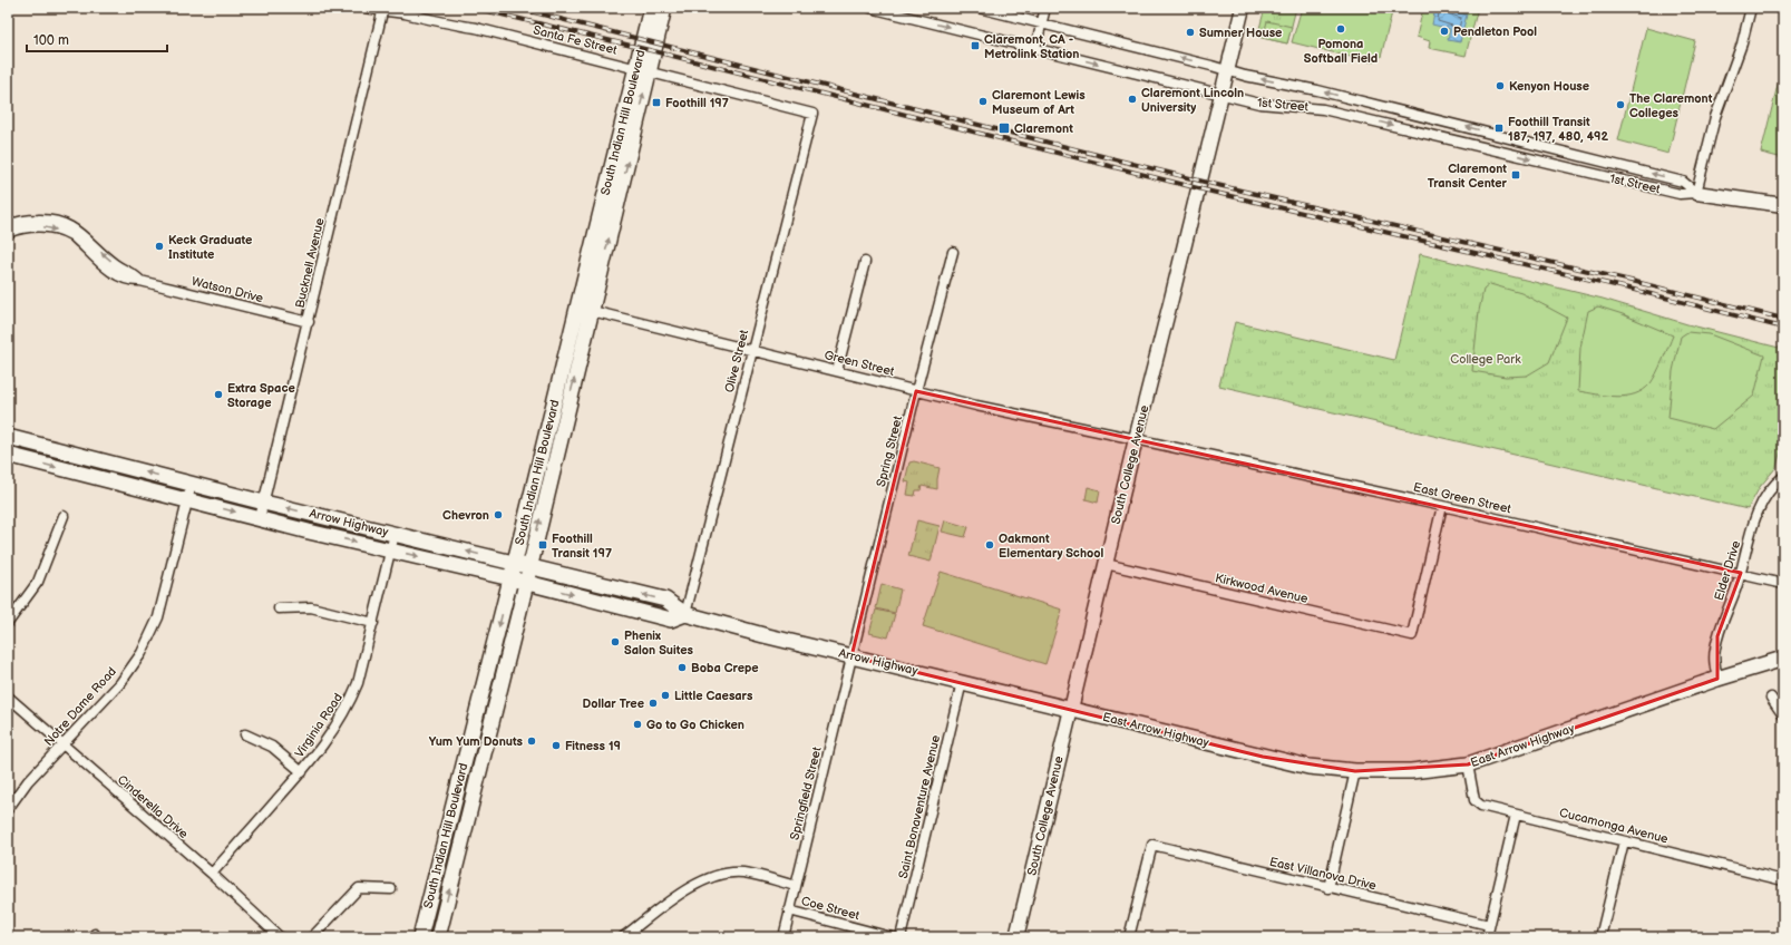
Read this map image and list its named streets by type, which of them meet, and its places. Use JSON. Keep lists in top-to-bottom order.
{
  "streets": {
    "main road": ["South Indian Hill Boulevard", "Arrow Highway", "East Arrow Highway"],
    "street": [
      "Santa Fe Street",
      "1st Street",
      "Bucknell Avenue",
      "Watson Drive",
      "Olive Street",
      "Green Street",
      "Spring Street",
      "South College Avenue",
      "East Green Street",
      "Elder Drive",
      "Kirkwood Avenue",
      "Notre Dame Road",
      "Virginia Road",
      "Springfield Street",
      "Cinderella Drive",
      "Saint Bonaventure Avenue",
      "Cucamonga Avenue",
      "East Villanova Drive",
      "Coe Street"
    ]
  },
  "crossings": [
    ["Santa Fe Street", "South Indian Hill Boulevard"],
    ["Santa Fe Street", "Bucknell Avenue"],
    ["Santa Fe Street", "Olive Street"],
    ["1st Street", "South College Avenue"],
    ["South Indian Hill Boulevard", "Green Street"],
    ["South Indian Hill Boulevard", "Arrow Highway"],
    ["Bucknell Avenue", "Watson Drive"],
    ["Bucknell Avenue", "Arrow Highway"],
    ["Olive Street", "Green Street"],
    ["Olive Street", "Arrow Highway"],
    ["Green Street", "Spring Street"],
    ["Green Street", "South College Avenue"],
    ["Green Street", "East Green Street"],
    ["Spring Street", "Arrow Highway"],
    ["Spring Street", "Springfield Street"],
    ["South College Avenue", "East Green Street"],
    ["South College Avenue", "Arrow Highway"],
    ["South College Avenue", "Kirkwood Avenue"],
    ["South College Avenue", "East Arrow Highway"],
    ["East Green Street", "Elder Drive"],
    ["East Green Street", "Kirkwood Avenue"],
    ["Arrow Highway", "Notre Dame Road"],
    ["Arrow Highway", "Virginia Road"],
    ["Arrow Highway", "East Arrow Highway"],
    ["Arrow Highway", "Springfield Street"],
    ["Arrow Highway", "Saint Bonaventure Avenue"],
    ["Elder Drive", "East Arrow Highway"],
    ["Notre Dame Road", "Cinderella Drive"],
    ["Virginia Road", "Cinderella Drive"],
    ["East Arrow Highway", "Cucamonga Avenue"],
    ["Springfield Street", "Coe Street"]
  ],
  "parks": ["College Park"],
  "places": {
    "other": [
      "Pomona Softball Field",
      "Pendleton Pool",
      "Sumner House",
      "Kenyon House",
      "Claremont Lincoln University",
      "Claremont Lewis Museum of Art",
      "The Claremont Colleges",
      "Keck Graduate Institute",
      "Extra Space Storage",
      "Chevron",
      "Oakmont Elementary School",
      "Phenix Salon Suites",
      "Boba Crepe",
      "Little Caesars",
      "Dollar Tree",
      "Go to Go Chicken",
      "Yum Yum Donuts",
      "Fitness 19"
    ],
    "transit": [
      "Claremont, CA - Metrolink Station",
      "Foothill 197",
      "Claremont",
      "Foothill Transit 187, 197, 480, 492",
      "Claremont Transit Center",
      "Foothill Transit 197"
    ]
  },
  "scale_bar": "100 m"
}
